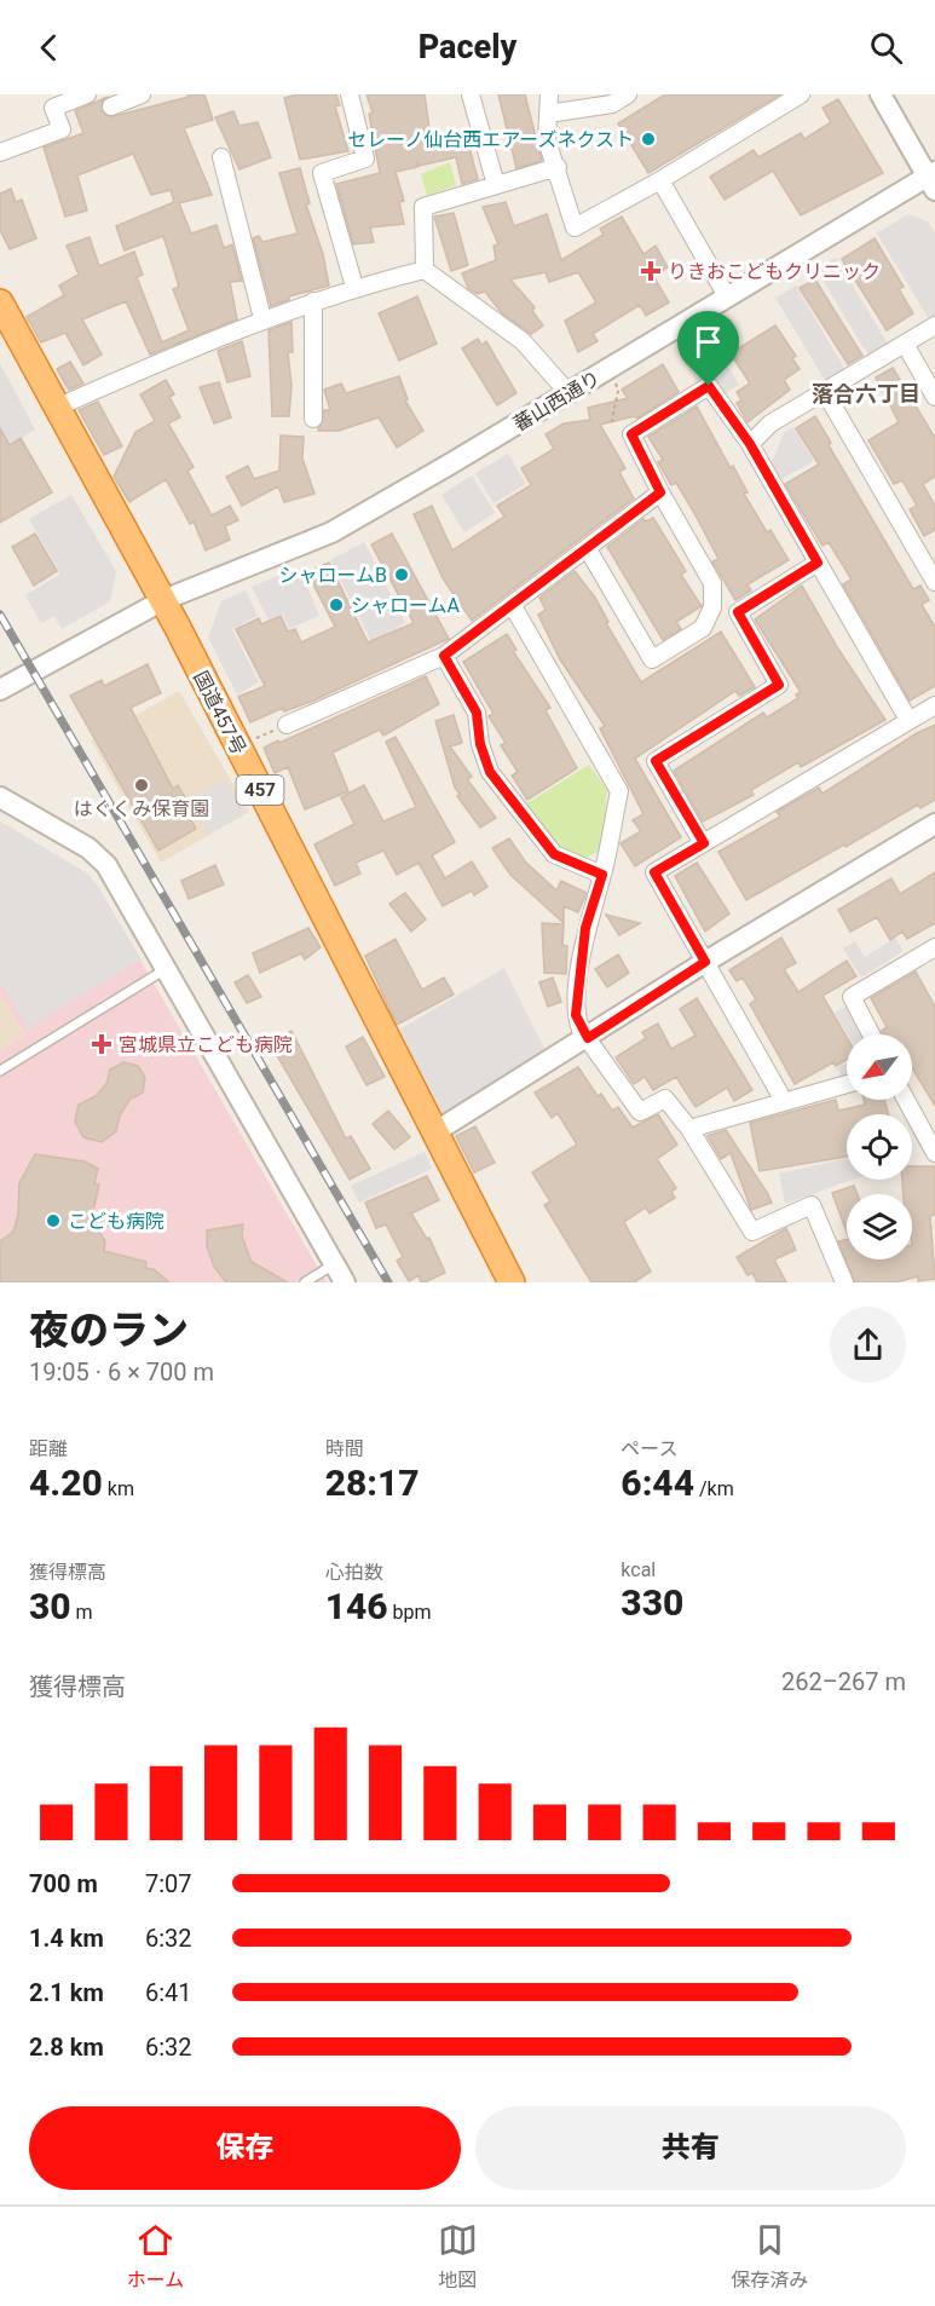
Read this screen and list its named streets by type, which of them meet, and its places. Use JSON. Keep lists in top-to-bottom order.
{
  "streets": {
    "highway": ["国道457号", "457"],
    "street": ["蕃山西通り"]
  },
  "crossings": [
    ["蕃山西通り", "国道457号"]
  ],
  "districts": ["落合六丁目"],
  "places": {
    "other": [
      "セレーノ仙台西エアーズネクスト",
      "シャロームB",
      "シャロームA",
      "はぐくみ保育園",
      "こども病院"
    ],
    "health": ["りきおこどもクリニック", "宮城県立こども病院"]
  },
  "north": "bottom left",
  "page": {
    "header": "Pacely",
    "heading": ["夜のラン", "19:05 · 6 × 700 m"],
    "stats": [
      ["距離", "4.20 km"],
      ["時間", "28:17"],
      ["ペース", "6:44 /km"],
      ["獲得標高", "30 m"],
      ["心拍数", "146 bpm"],
      ["kcal", "330"]
    ],
    "chart": ["獲得標高", "262–267 m"],
    "list": [
      {
        "name": "700 m",
        "note": "7:07"
      },
      {
        "name": "1.4 km",
        "note": "6:32"
      },
      {
        "name": "2.1 km",
        "note": "6:41"
      },
      {
        "name": "2.8 km",
        "note": "6:32"
      }
    ],
    "buttons": ["保存", "共有"],
    "tabs": ["ホーム", "地図", "保存済み"]
  }
}
